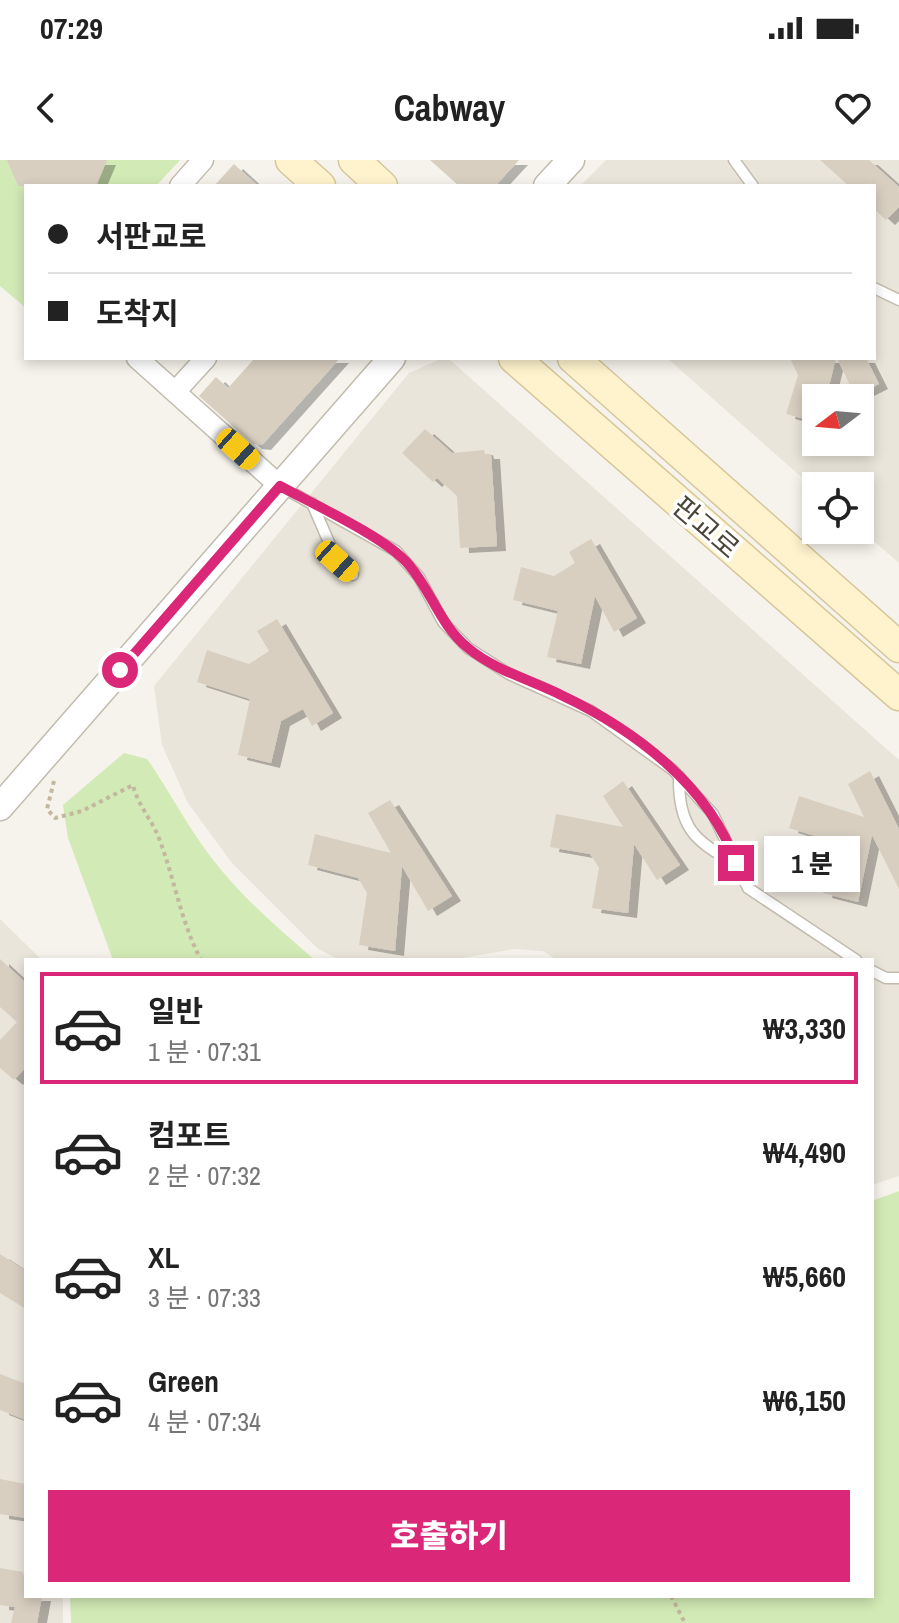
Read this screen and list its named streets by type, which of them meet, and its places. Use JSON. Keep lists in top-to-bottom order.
{
  "streets": {
    "main road": ["판교로"]
  },
  "north": "left",
  "page": {
    "status": "07:29",
    "header": "Cabway",
    "banner": ["서판교로", "도착지"],
    "bubble": "1 분",
    "list": [
      {
        "name": "일반",
        "note": "1 분 · 07:31",
        "value": "₩3,330"
      },
      {
        "name": "컴포트",
        "note": "2 분 · 07:32",
        "value": "₩4,490"
      },
      {
        "name": "XL",
        "note": "3 분 · 07:33",
        "value": "₩5,660"
      },
      {
        "name": "Green",
        "note": "4 분 · 07:34",
        "value": "₩6,150"
      }
    ],
    "buttons": "호출하기"
  }
}
